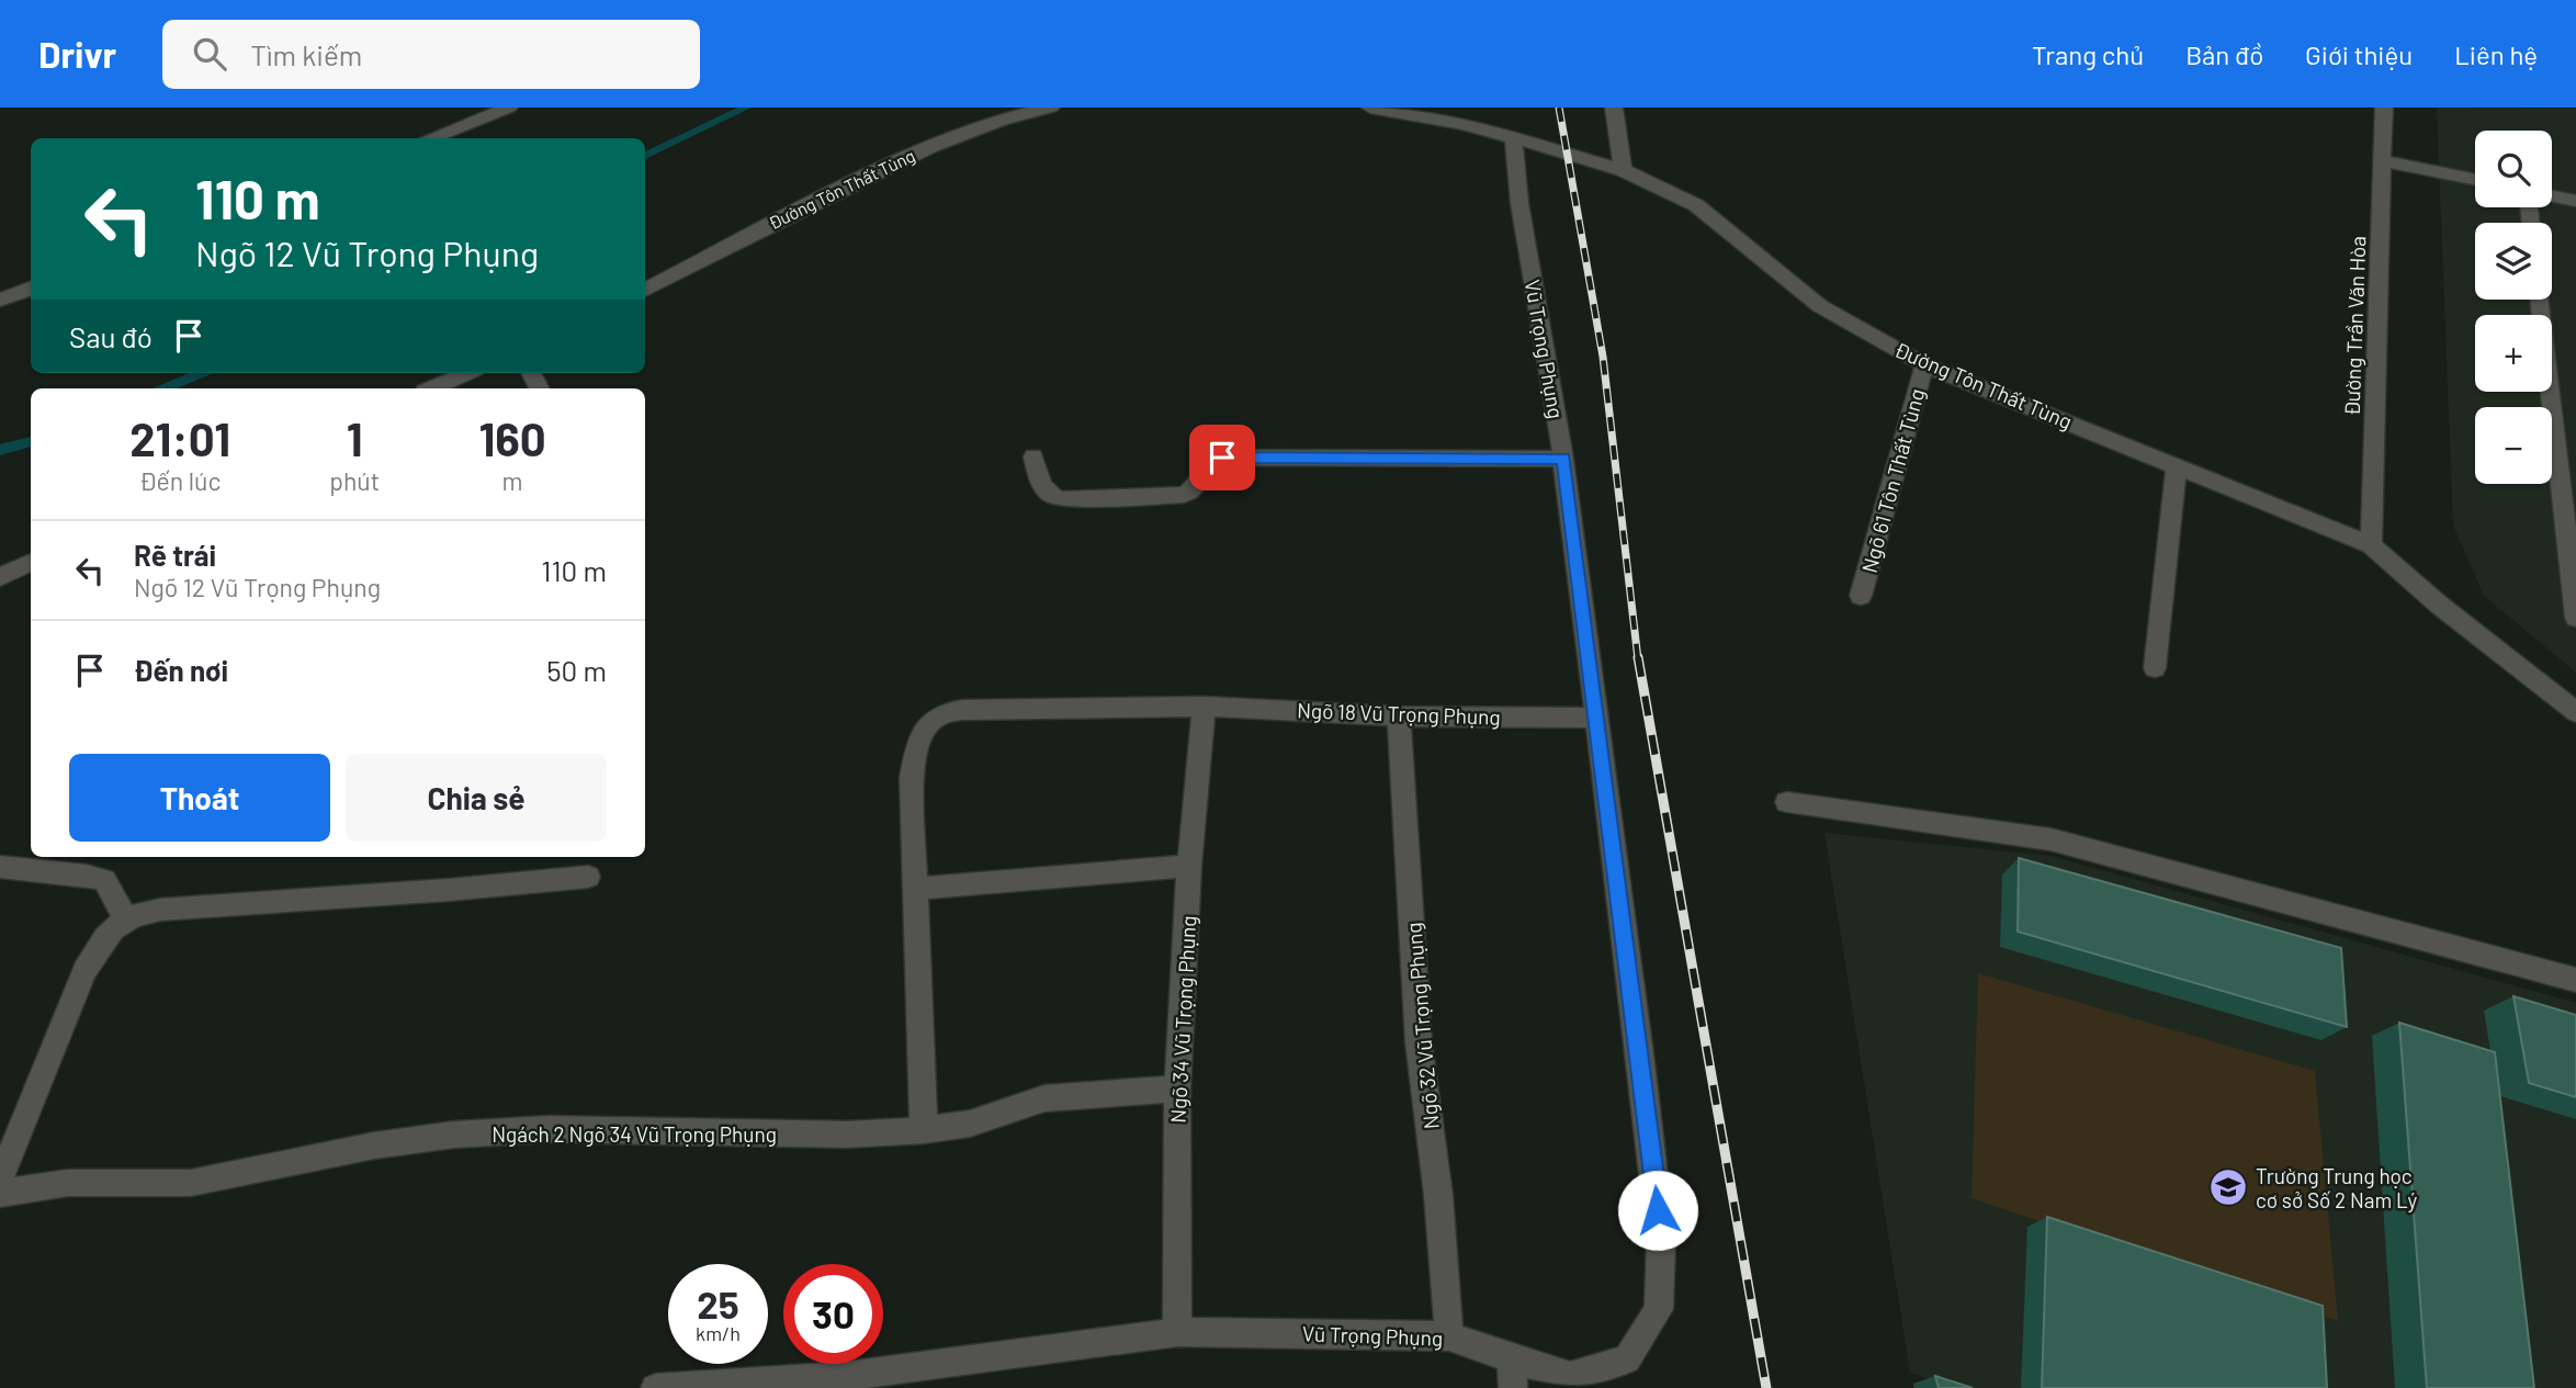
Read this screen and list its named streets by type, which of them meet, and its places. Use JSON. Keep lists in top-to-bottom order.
{
  "streets": {
    "street": [
      "Đường Tôn Thất Tùng",
      "Đường Trần Văn Hòa",
      "Vũ Trọng Phụng",
      "Ngõ 61 Tôn Thất Tùng",
      "Ngõ 18 Vũ Trọng Phụng",
      "Ngõ 34 Vũ Trọng Phụng",
      "Ngõ 32 Vũ Trọng Phụng",
      "Ngách 2 Ngõ 34 Vũ Trọng Phụng"
    ]
  },
  "crossings": [
    ["Đường Tôn Thất Tùng", "Đường Trần Văn Hòa"],
    ["Đường Tôn Thất Tùng", "Vũ Trọng Phụng"],
    ["Đường Tôn Thất Tùng", "Ngõ 61 Tôn Thất Tùng"],
    ["Vũ Trọng Phụng", "Ngõ 18 Vũ Trọng Phụng"],
    ["Vũ Trọng Phụng", "Ngõ 34 Vũ Trọng Phụng"],
    ["Vũ Trọng Phụng", "Ngõ 32 Vũ Trọng Phụng"],
    ["Ngõ 18 Vũ Trọng Phụng", "Ngõ 34 Vũ Trọng Phụng"],
    ["Ngõ 18 Vũ Trọng Phụng", "Ngõ 32 Vũ Trọng Phụng"],
    ["Ngõ 34 Vũ Trọng Phụng", "Ngách 2 Ngõ 34 Vũ Trọng Phụng"]
  ],
  "places": {
    "school or university": ["Trường Trung học cơ sở Số 2 Nam Lý"]
  },
  "page": {
    "header": "Drivr",
    "search": "Tìm kiếm",
    "nav": [
      "Trang chủ",
      "Bản đồ",
      "Giới thiệu",
      "Liên hệ"
    ],
    "map_buttons": ["+", "−"],
    "turn": ["110 m", "Ngõ 12 Vũ Trọng Phụng"],
    "then": "Sau đó",
    "eta": [
      "21:01",
      "Đến lúc",
      "1",
      "phút",
      "160",
      "m"
    ],
    "list": [
      {
        "name": "Rẽ trái",
        "note": "Ngõ 12 Vũ Trọng Phụng",
        "value": "110 m"
      },
      {
        "name": "Đến nơi",
        "value": "50 m"
      }
    ],
    "buttons": ["Thoát", "Chia sẻ"],
    "speed": "25 km/h",
    "limit": "30"
  }
}
